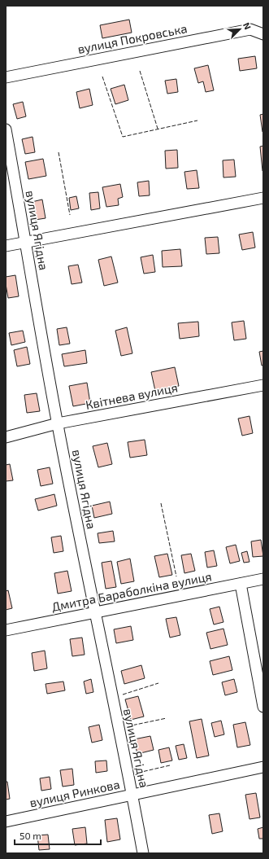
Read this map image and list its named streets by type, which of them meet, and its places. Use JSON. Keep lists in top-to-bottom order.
{
  "streets": {
    "street": [
      "вулиця Покровська",
      "вулиця Ягідна",
      "Квітнева вулиця",
      "Дмитра Бараболкіна вулиця",
      "вулиця Ринкова"
    ]
  },
  "crossings": [
    ["вулиця Ягідна", "Квітнева вулиця"],
    ["вулиця Ягідна", "Дмитра Бараболкіна вулиця"],
    ["вулиця Ягідна", "вулиця Ринкова"]
  ],
  "scale_bar": "50 m",
  "north": "top right"
}
